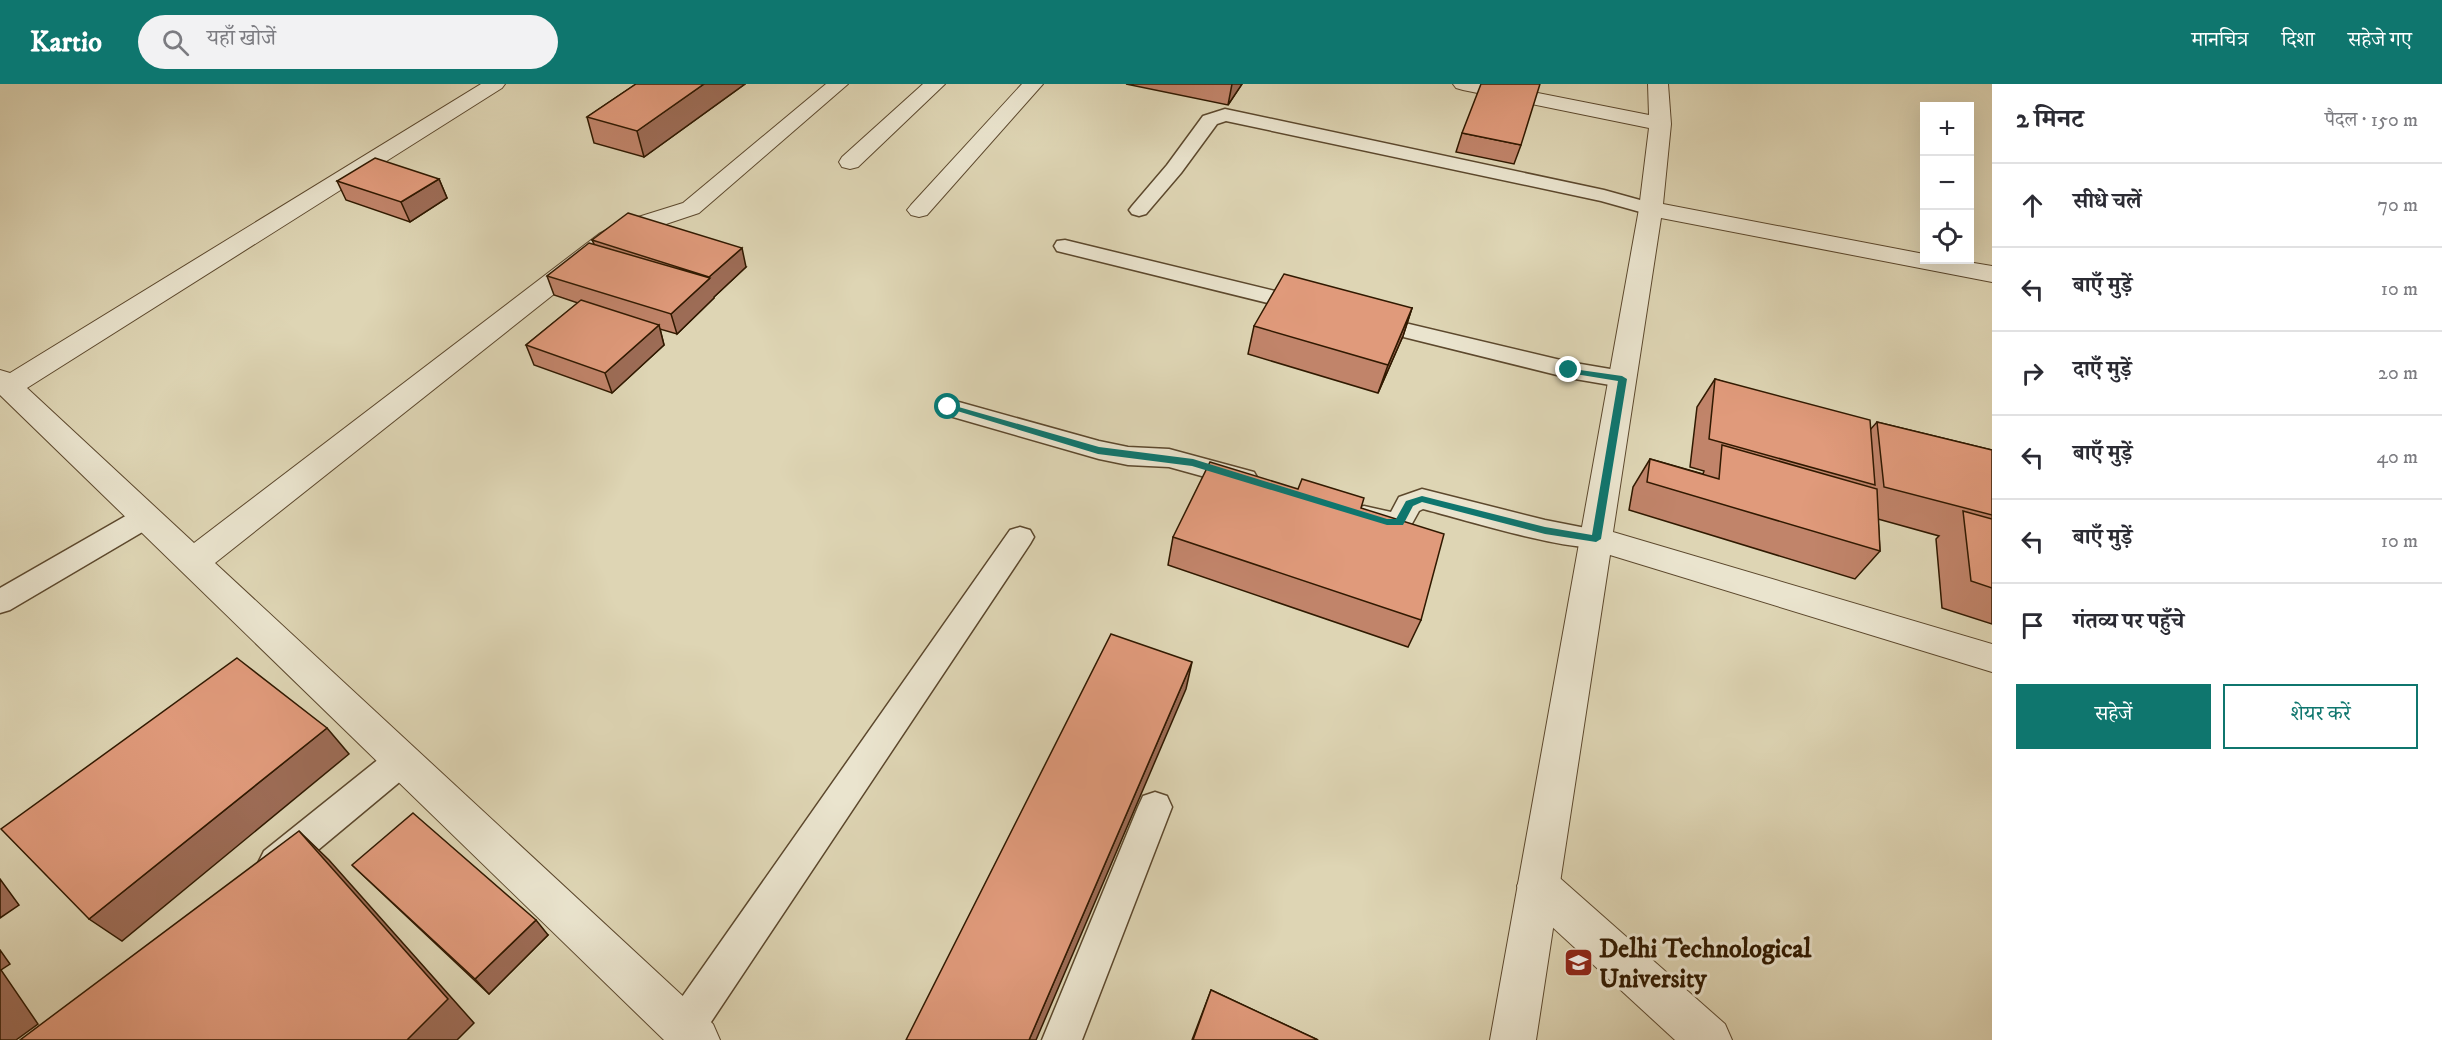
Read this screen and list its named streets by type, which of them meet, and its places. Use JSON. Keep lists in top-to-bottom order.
{
  "places": {
    "school or university": ["Delhi Technological University"]
  },
  "page": {
    "header": "Kartio",
    "search": "यहाँ खोजें",
    "nav": ["मानचित्र", "दिशा", "सहेजे गए"],
    "heading": ["2 मिनट", "पैदल · 150 m"],
    "map_buttons": ["+", "−"],
    "list": [
      ["सीधे चलें", "70 m"],
      ["बाएँ मुड़ें", "10 m"],
      ["दाएँ मुड़ें", "20 m"],
      ["बाएँ मुड़ें", "40 m"],
      ["बाएँ मुड़ें", "10 m"],
      "गंतव्य पर पहुँचे"
    ],
    "buttons": ["सहेजें", "शेयर करें"]
  }
}
